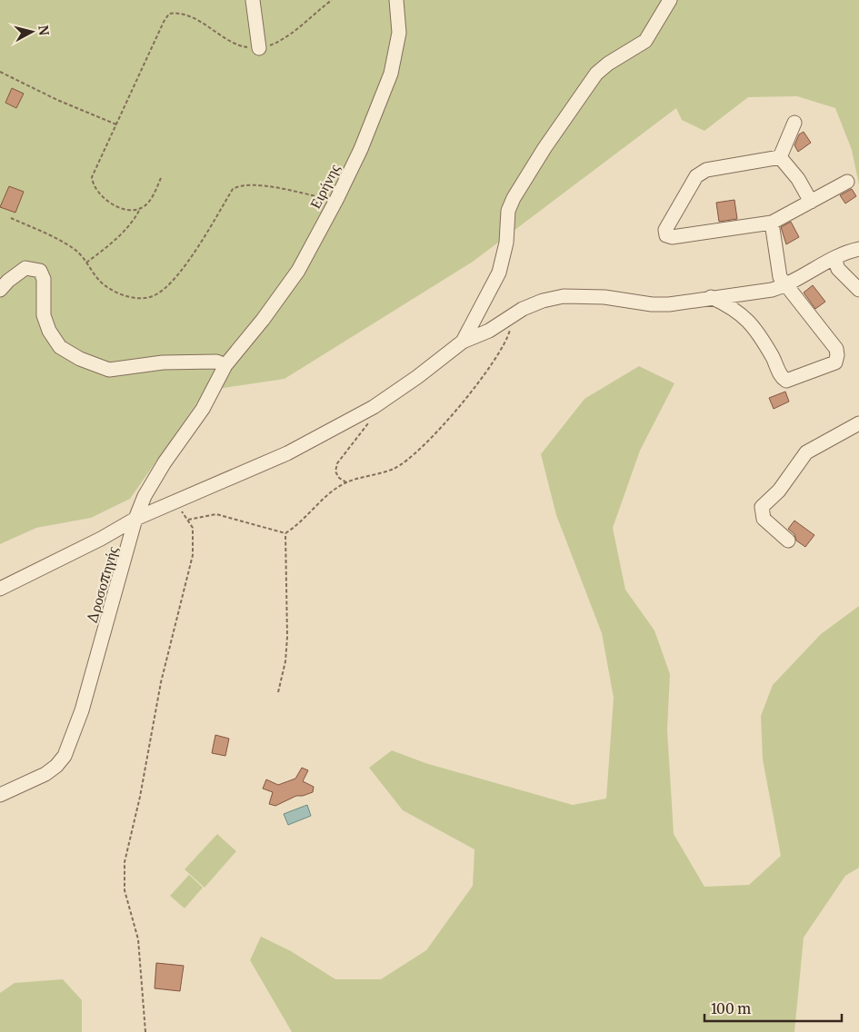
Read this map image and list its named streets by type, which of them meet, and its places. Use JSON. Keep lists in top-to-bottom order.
{
  "streets": {
    "street": ["Ειρήνης", "Δροσοπηγής"]
  },
  "crossings": [
    ["Ειρήνης", "Δροσοπηγής"]
  ],
  "scale_bar": "100 m",
  "north": "right"
}
